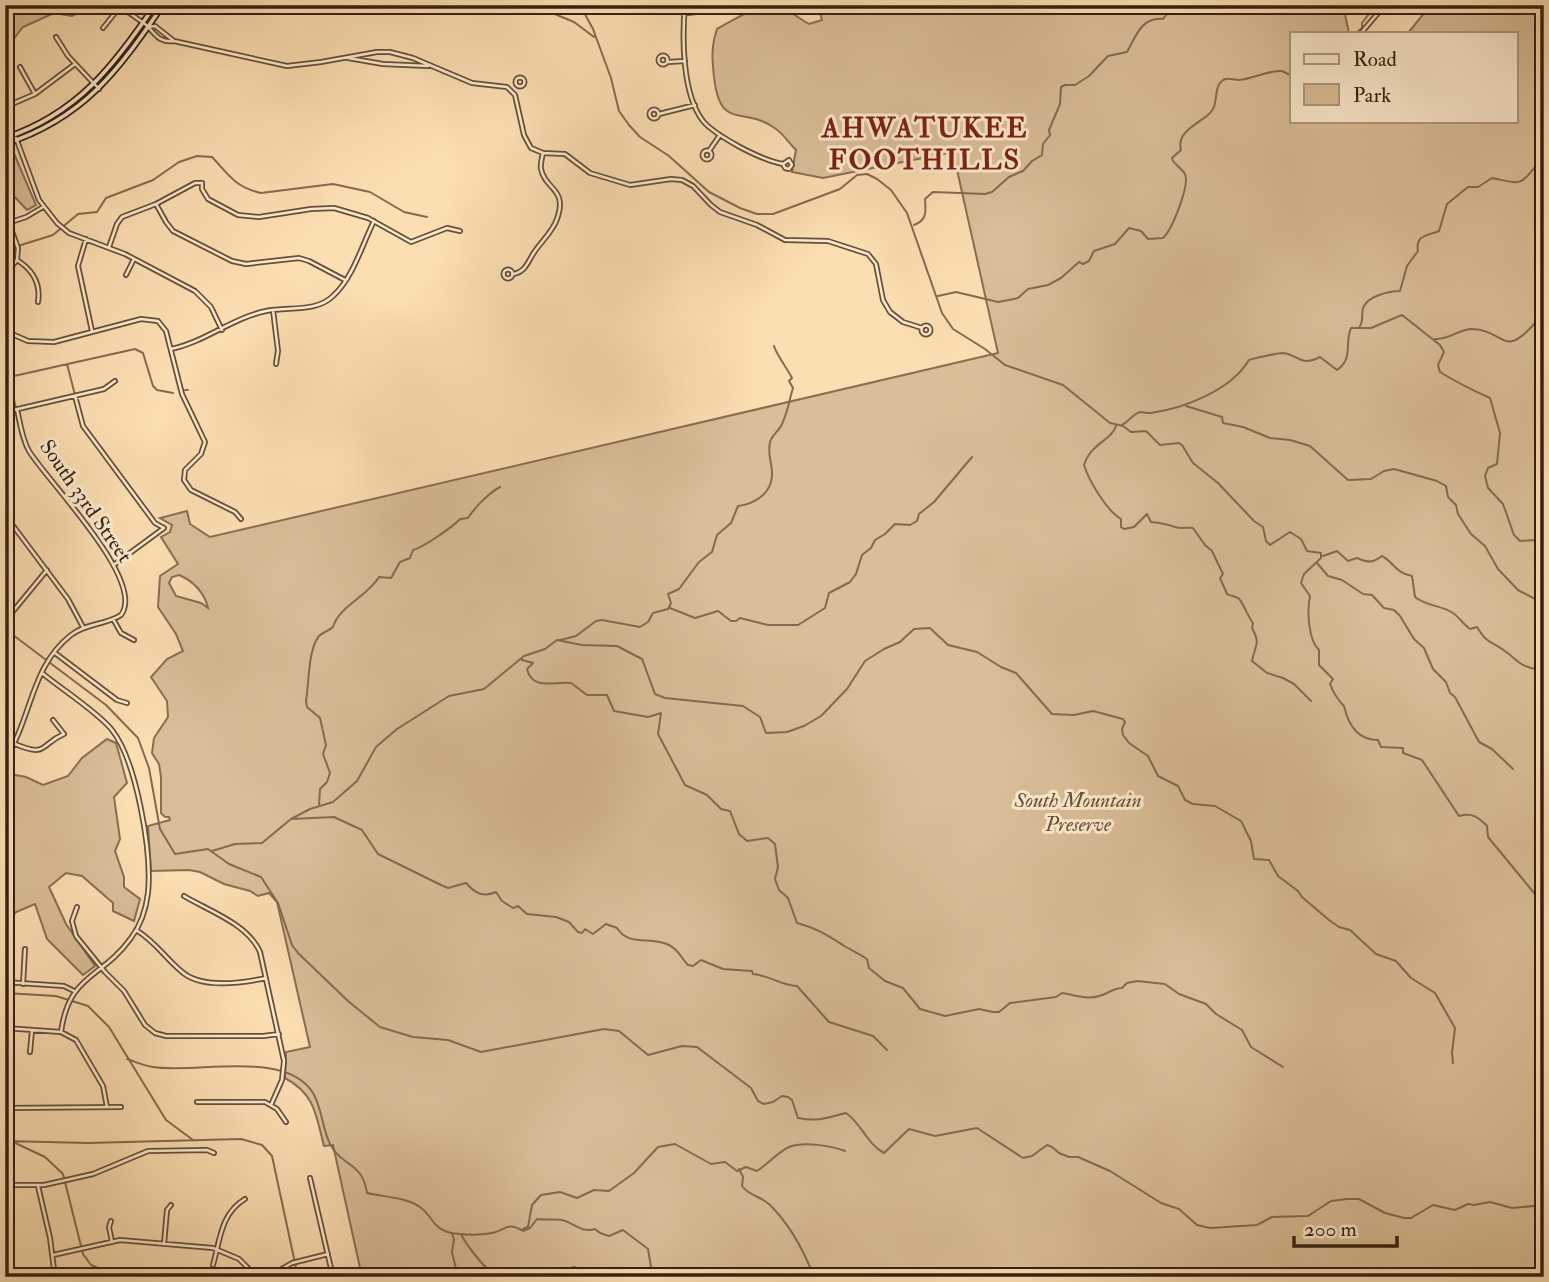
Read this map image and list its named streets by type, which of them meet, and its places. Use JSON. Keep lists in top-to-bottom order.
{
  "streets": {
    "street": ["South 33rd Street"]
  },
  "districts": ["AHWATUKEE FOOTHILLS"],
  "parks": ["South Mountain Preserve"],
  "legend": ["Road", "Park"],
  "scale_bar": "200 m"
}
